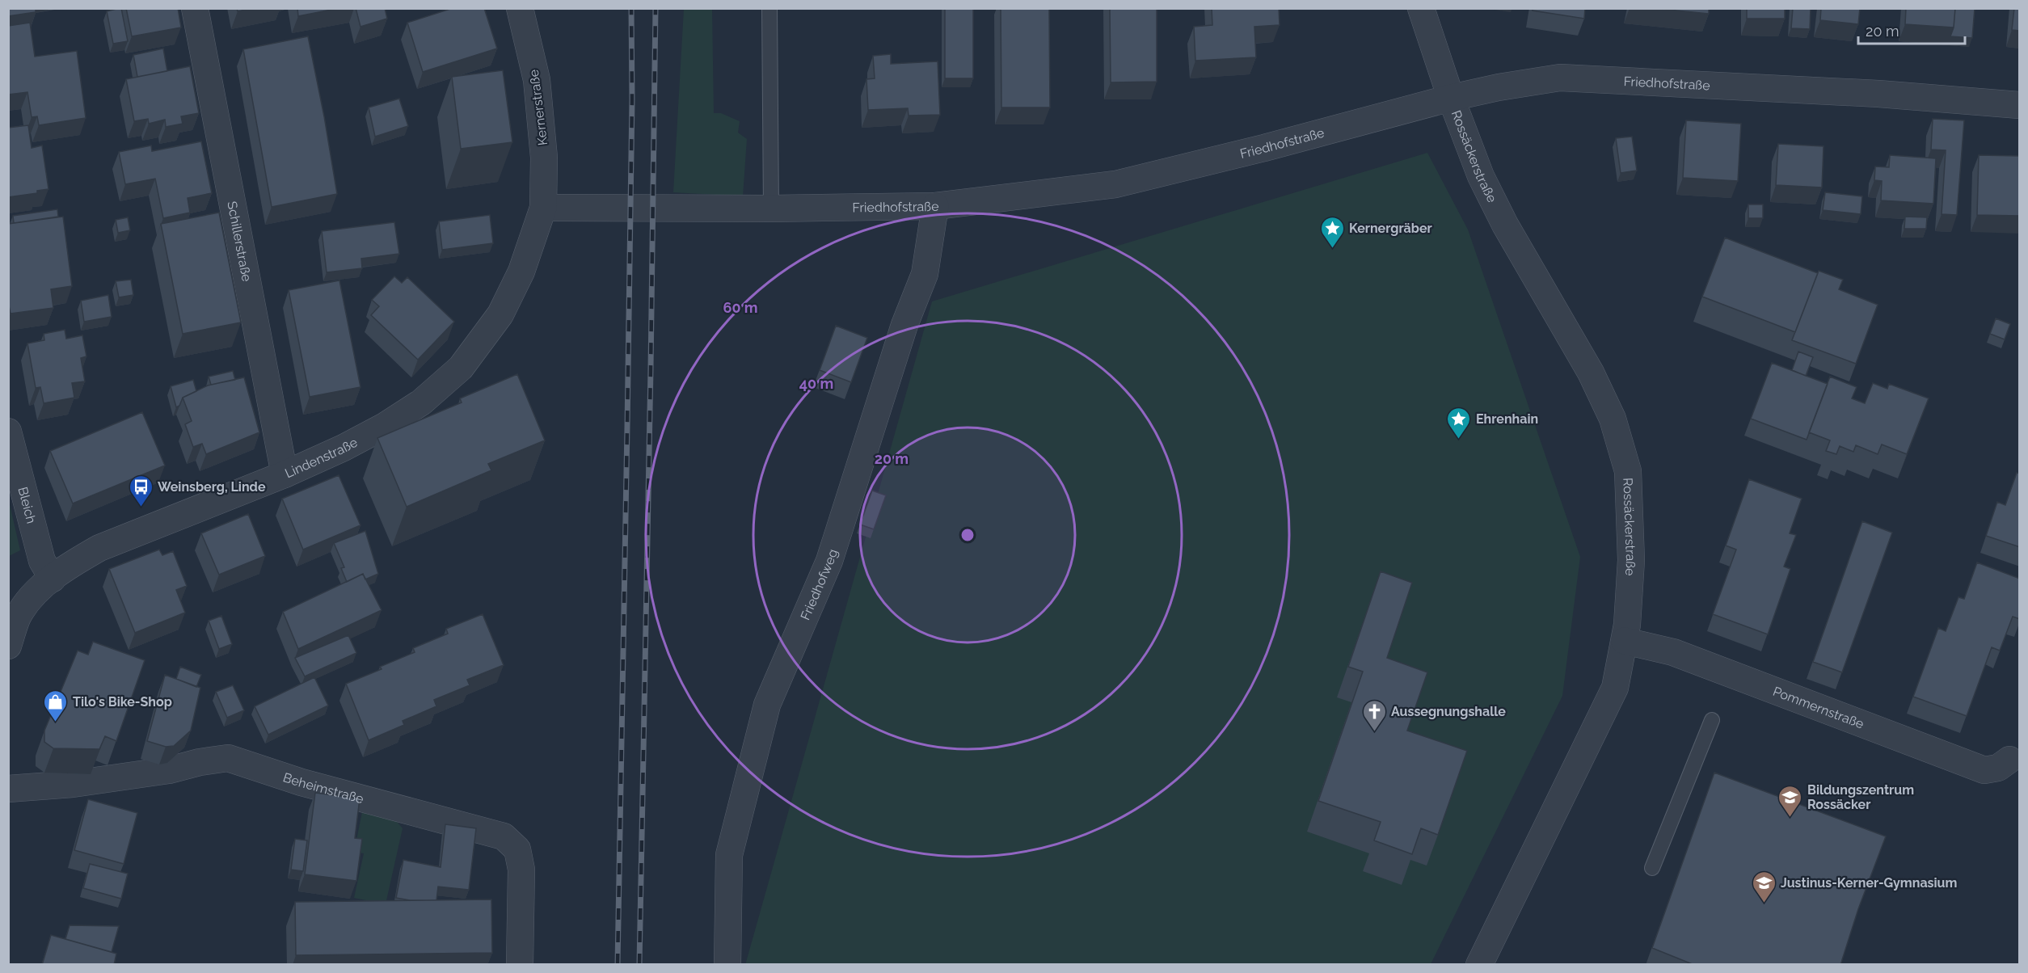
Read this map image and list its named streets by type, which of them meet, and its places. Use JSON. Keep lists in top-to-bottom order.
{
  "streets": {
    "street": [
      "Friedhofstraße",
      "Kernerstraße",
      "Rossäckerstraße",
      "Schillerstraße",
      "Lindenstraße",
      "Bleich",
      "Friedhofweg",
      "Pommernstraße",
      "Beheimstraße"
    ]
  },
  "crossings": [
    ["Friedhofstraße", "Kernerstraße"],
    ["Friedhofstraße", "Rossäckerstraße"],
    ["Friedhofstraße", "Lindenstraße"],
    ["Friedhofstraße", "Friedhofweg"],
    ["Kernerstraße", "Lindenstraße"],
    ["Rossäckerstraße", "Pommernstraße"],
    ["Schillerstraße", "Lindenstraße"],
    ["Lindenstraße", "Bleich"]
  ],
  "places": {
    "place": ["Kernergräber", "Ehrenhain"],
    "bus stop": ["Weinsberg, Linde"],
    "shop": ["Tilo's Bike-Shop"],
    "church": ["Aussegnungshalle"],
    "school or university": ["Bildungszentrum Rossäcker", "Justinus-Kerner-Gymnasium"]
  },
  "scale_bar": "20 m",
  "rings": ["60 m", "40 m", "20 m"]
}
